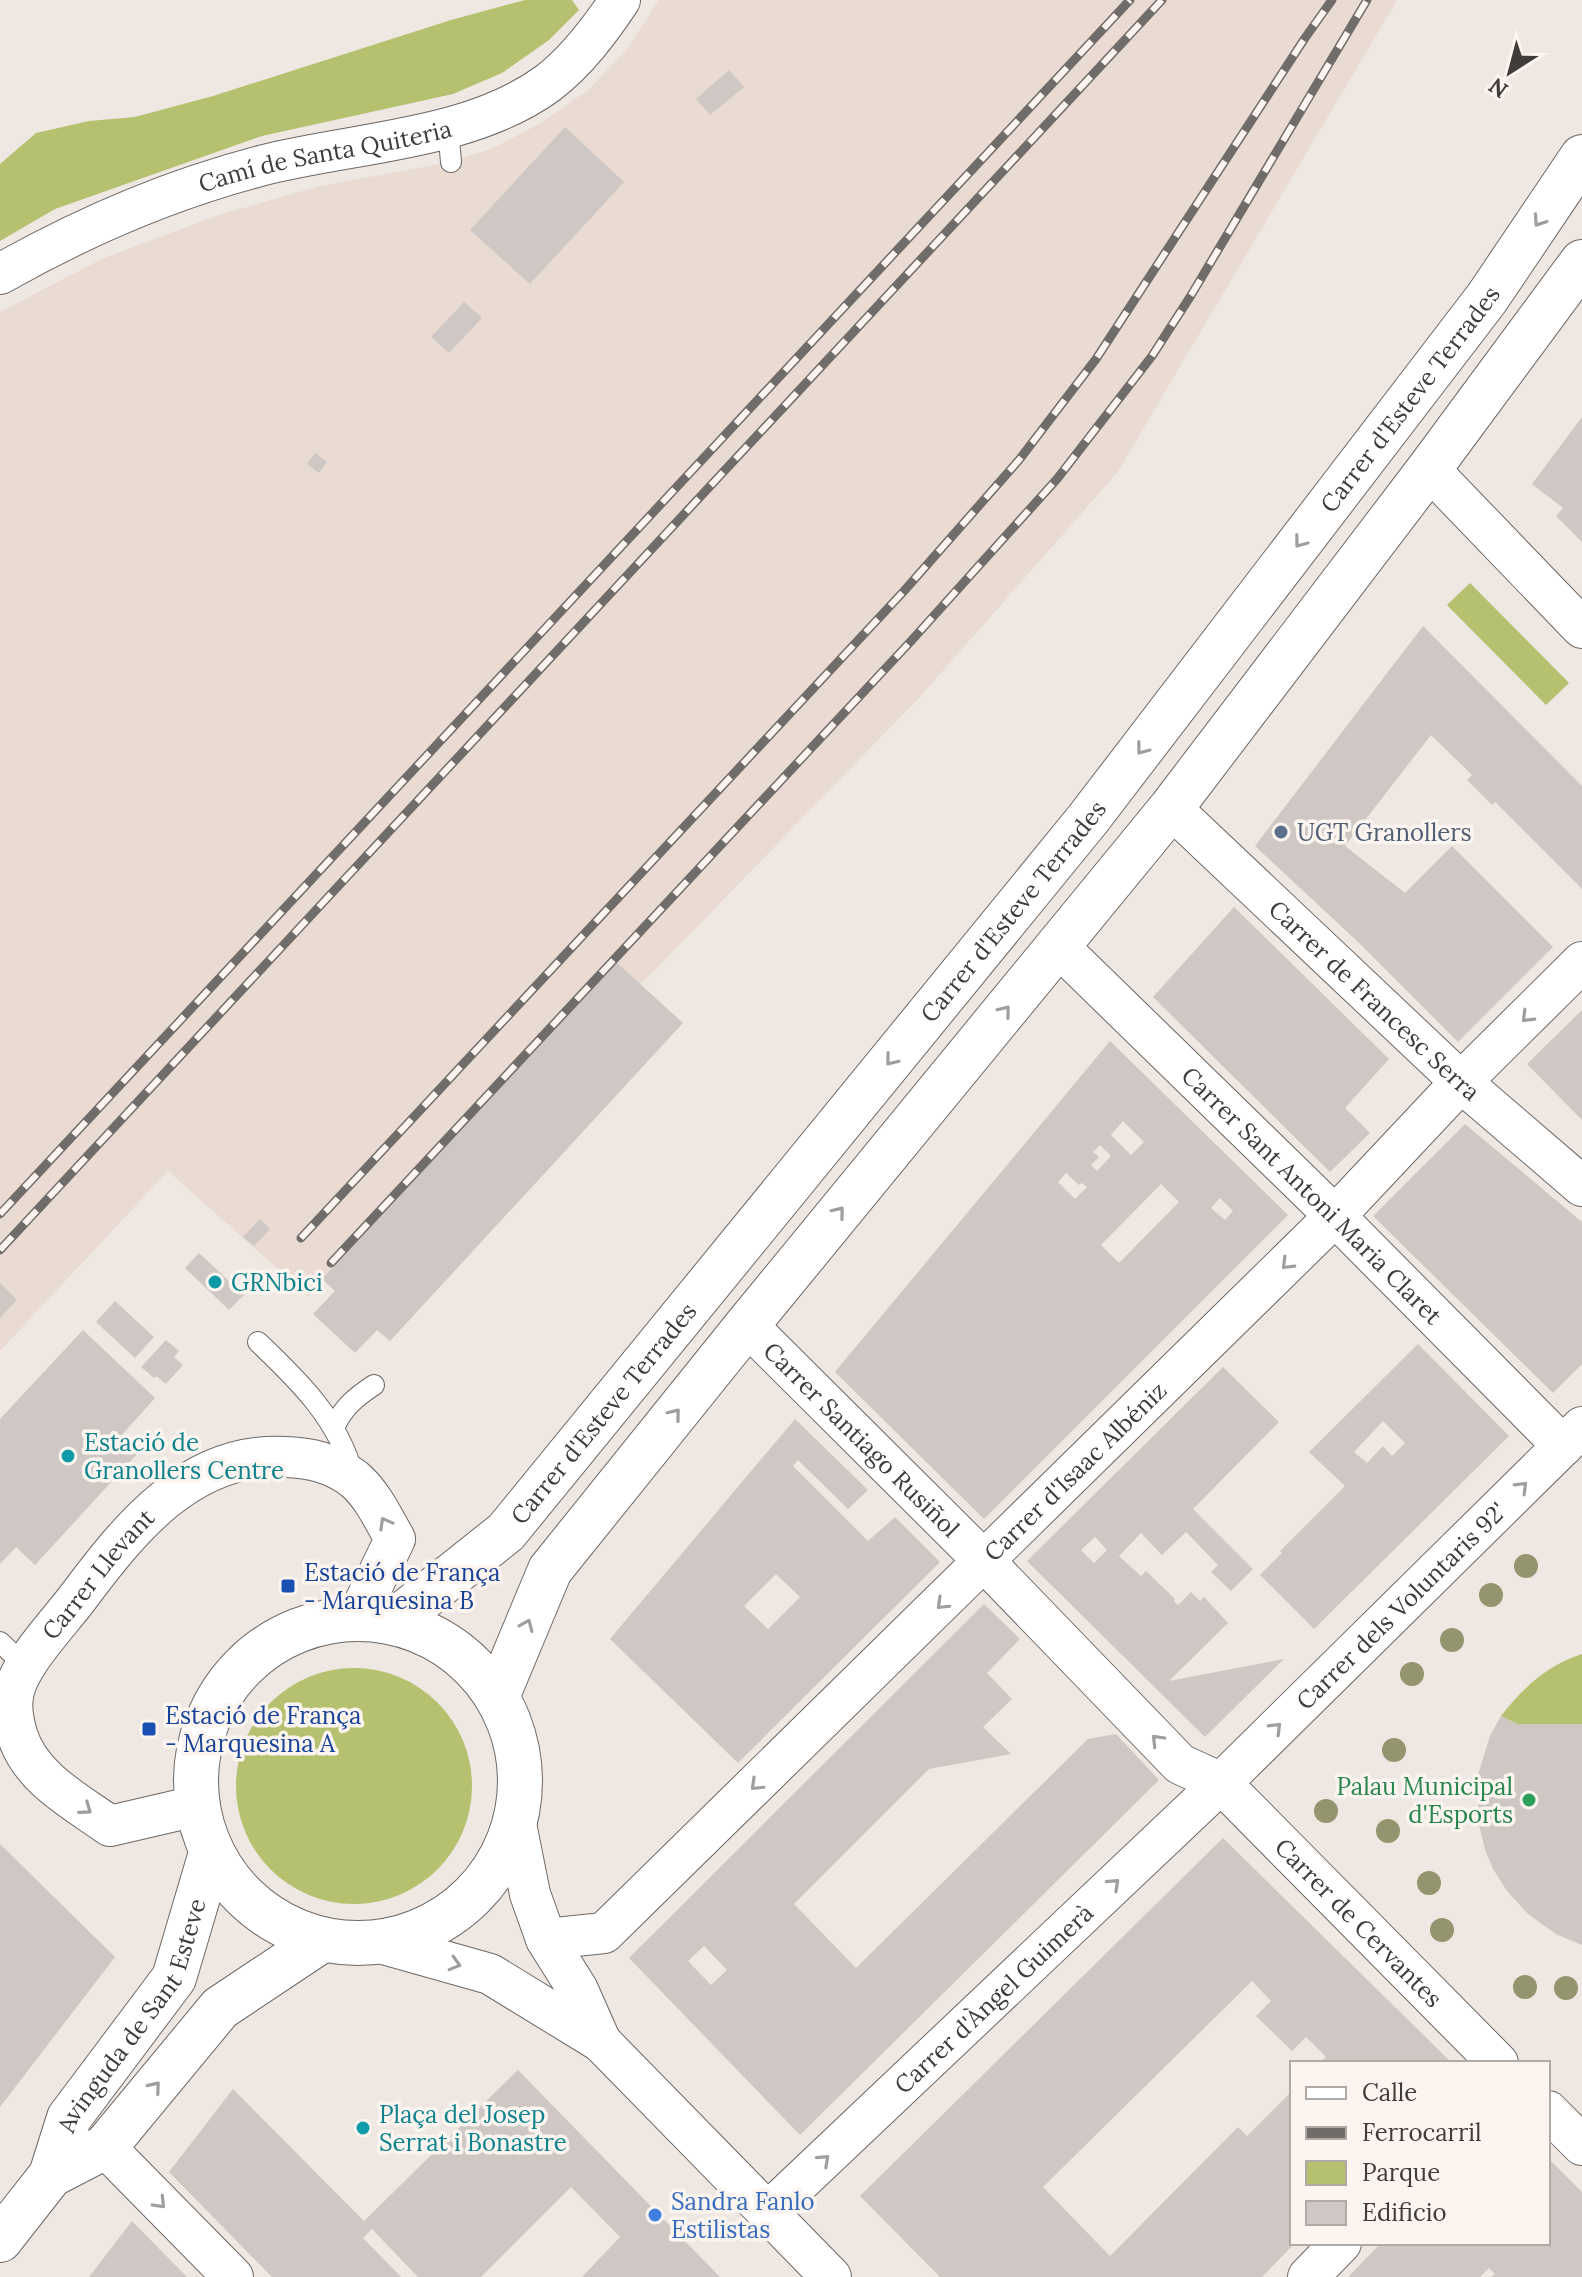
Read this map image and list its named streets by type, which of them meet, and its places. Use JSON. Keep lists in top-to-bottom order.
{
  "streets": {
    "street": [
      "Camí de Santa Quiteria",
      "Carrer d'Esteve Terrades",
      "Carrer de Francesc Serra",
      "Carrer Sant Antoni Maria Claret",
      "Carrer Santiago Rusiñol",
      "Carrer d'Isaac Albéniz",
      "Carrer Llevant",
      "Carrer dels Voluntaris 92'",
      "Carrer de Cervantes",
      "Carrer d'Àngel Guimerà",
      "Avinguda de Sant Esteve"
    ]
  },
  "crossings": [
    ["Carrer d'Esteve Terrades", "Carrer Llevant"],
    ["Carrer de Francesc Serra", "Carrer d'Isaac Albéniz"],
    ["Carrer Sant Antoni Maria Claret", "Carrer d'Isaac Albéniz"],
    ["Carrer Sant Antoni Maria Claret", "Carrer dels Voluntaris 92'"],
    ["Carrer Santiago Rusiñol", "Carrer d'Isaac Albéniz"],
    ["Carrer Santiago Rusiñol", "Carrer dels Voluntaris 92'"],
    ["Carrer Santiago Rusiñol", "Carrer de Cervantes"],
    ["Carrer Santiago Rusiñol", "Carrer d'Àngel Guimerà"],
    ["Carrer dels Voluntaris 92'", "Carrer de Cervantes"],
    ["Carrer dels Voluntaris 92'", "Carrer d'Àngel Guimerà"],
    ["Carrer de Cervantes", "Carrer d'Àngel Guimerà"]
  ],
  "one_way": ["Carrer Santiago Rusiñol", "Carrer dels Voluntaris 92'", "Carrer d'Àngel Guimerà"],
  "places": {
    "other": [
      "UGT Granollers",
      "GRNbici",
      "Estació de Granollers Centre",
      "Palau Municipal d'Esports",
      "Plaça del Josep Serrat i Bonastre",
      "Sandra Fanlo Estilistas"
    ],
    "transit": ["Estació de França - Marquesina B", "Estació de França - Marquesina A"]
  },
  "legend": [
    "Calle",
    "Ferrocarril",
    "Parque",
    "Edificio"
  ],
  "north": "bottom left"
}
